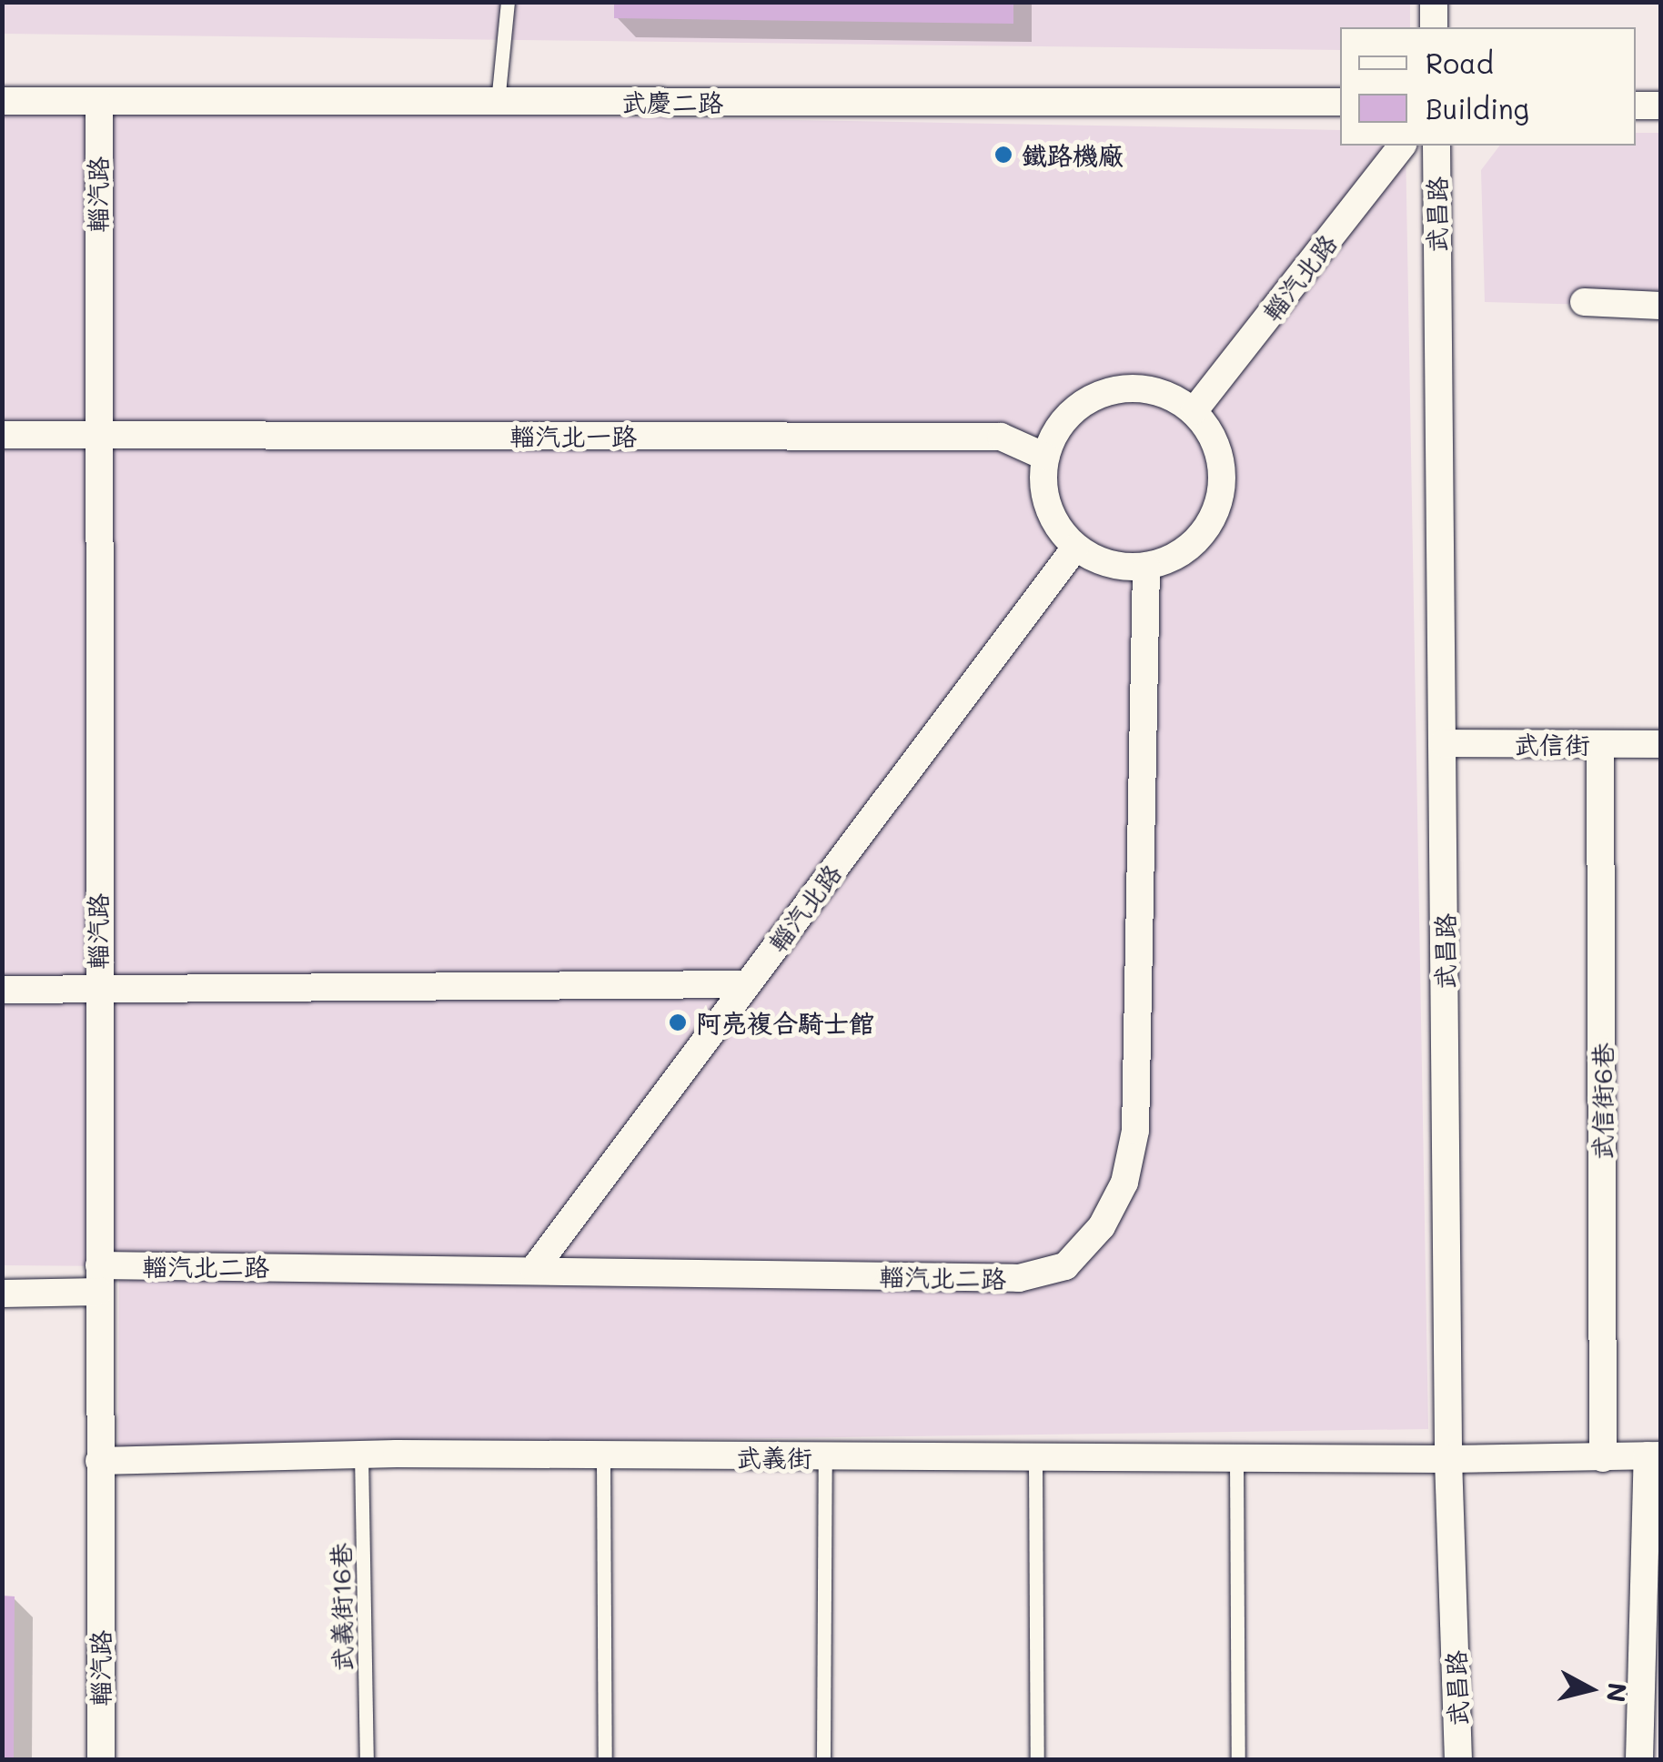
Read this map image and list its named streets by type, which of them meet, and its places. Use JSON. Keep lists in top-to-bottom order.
{
  "streets": {
    "street": [
      "武慶二路",
      "輜汽路",
      "武昌路",
      "輜汽北路",
      "輜汽北一路",
      "武信街",
      "武信街6巷",
      "輜汽北二路",
      "武義街"
    ],
    "lane": ["武義街16巷"]
  },
  "crossings": [
    ["武慶二路", "輜汽路"],
    ["輜汽路", "輜汽北一路"],
    ["輜汽路", "輜汽北二路"],
    ["輜汽路", "武義街"],
    ["武昌路", "武信街"],
    ["武昌路", "武義街"],
    ["輜汽北路", "輜汽北一路"],
    ["輜汽北路", "輜汽北二路"],
    ["輜汽北一路", "輜汽北二路"],
    ["武信街", "武信街6巷"],
    ["武信街6巷", "武義街"],
    ["武義街", "武義街16巷"]
  ],
  "places": ["鐵路機廠", "阿亮複合騎士館"],
  "legend": ["Road", "Building"],
  "north": "right"
}
